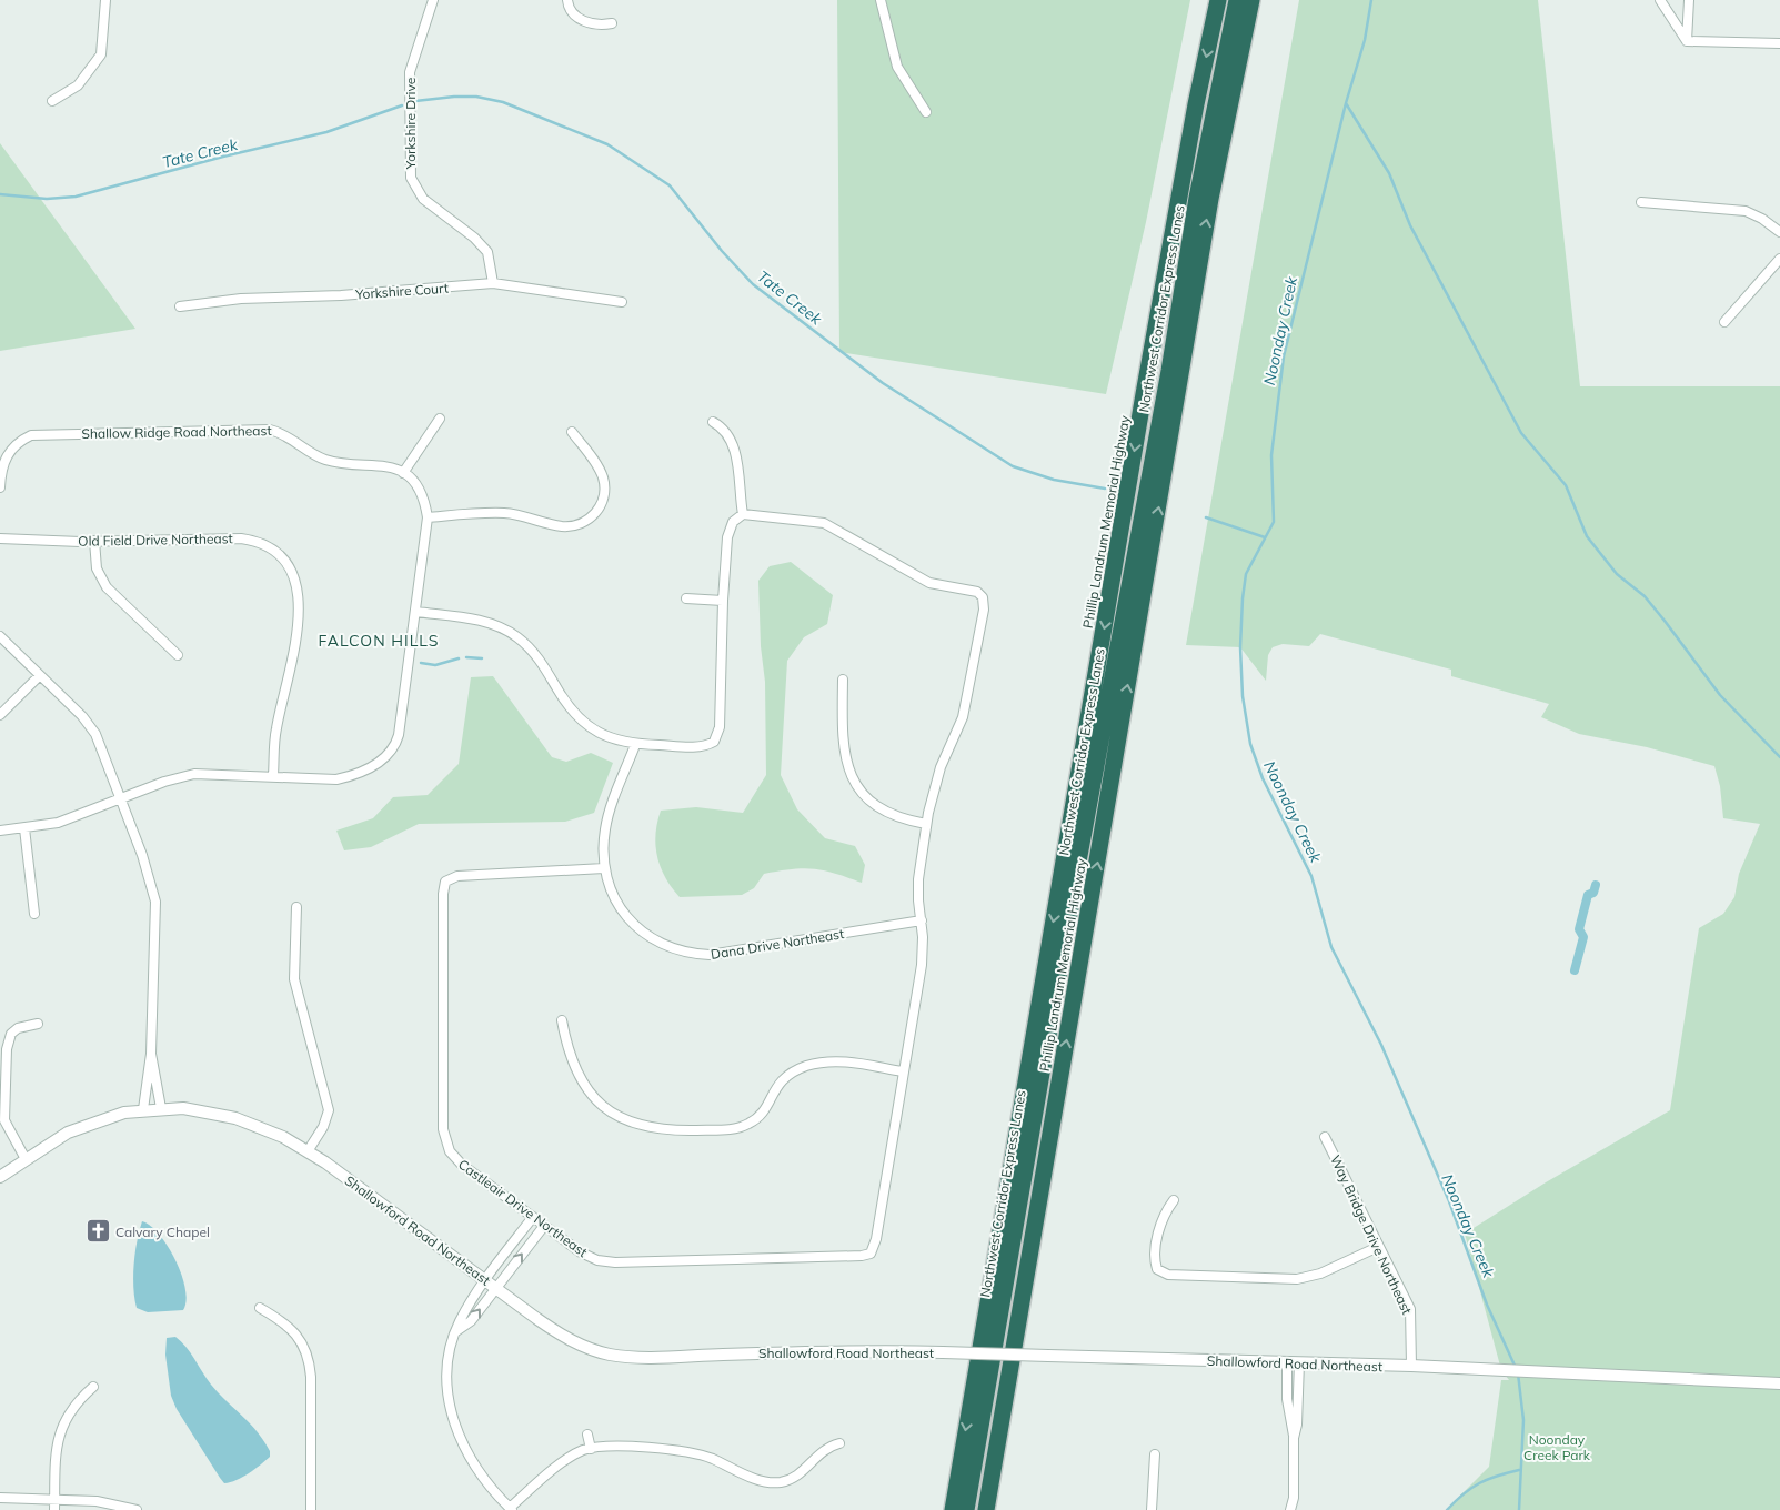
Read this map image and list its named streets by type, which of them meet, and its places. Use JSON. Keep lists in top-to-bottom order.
{
  "streets": {
    "highway": ["Northwest Corridor Express Lanes", "Phillip Landrum Memorial Highway"],
    "street": [
      "Yorkshire Drive",
      "Yorkshire Court",
      "Shallow Ridge Road Northeast",
      "Old Field Drive Northeast",
      "Dana Drive Northeast",
      "Castleair Drive Northeast",
      "Shallowford Road Northeast",
      "Way Bridge Drive Northeast"
    ]
  },
  "crossings": [
    ["Yorkshire Drive", "Yorkshire Court"],
    ["Dana Drive Northeast", "Castleair Drive Northeast"],
    ["Shallowford Road Northeast", "Way Bridge Drive Northeast"]
  ],
  "districts": ["FALCON HILLS"],
  "water": ["Tate Creek", "Noonday Creek"],
  "parks": ["Noonday Creek Park"],
  "places": {
    "church": ["Calvary Chapel"]
  }
}
